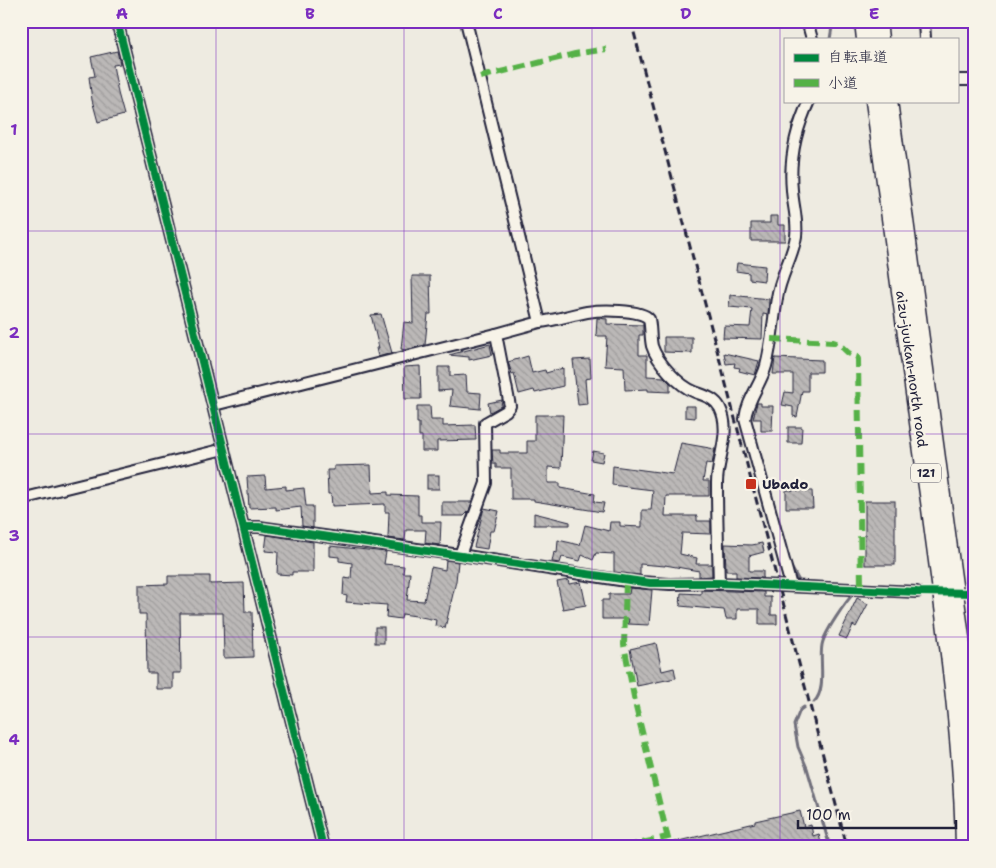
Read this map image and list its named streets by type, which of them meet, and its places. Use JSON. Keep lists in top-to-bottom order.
{
  "streets": {
    "highway": ["aizu-juukan-north road", "121"]
  },
  "places": {
    "transit": ["Ubado"]
  },
  "legend": ["自転車道", "小道"],
  "scale_bar": "100 m",
  "grid": {
    "columns": [
      "A",
      "B",
      "C",
      "D",
      "E"
    ],
    "rows": [
      "1",
      "2",
      "3",
      "4"
    ]
  }
}
